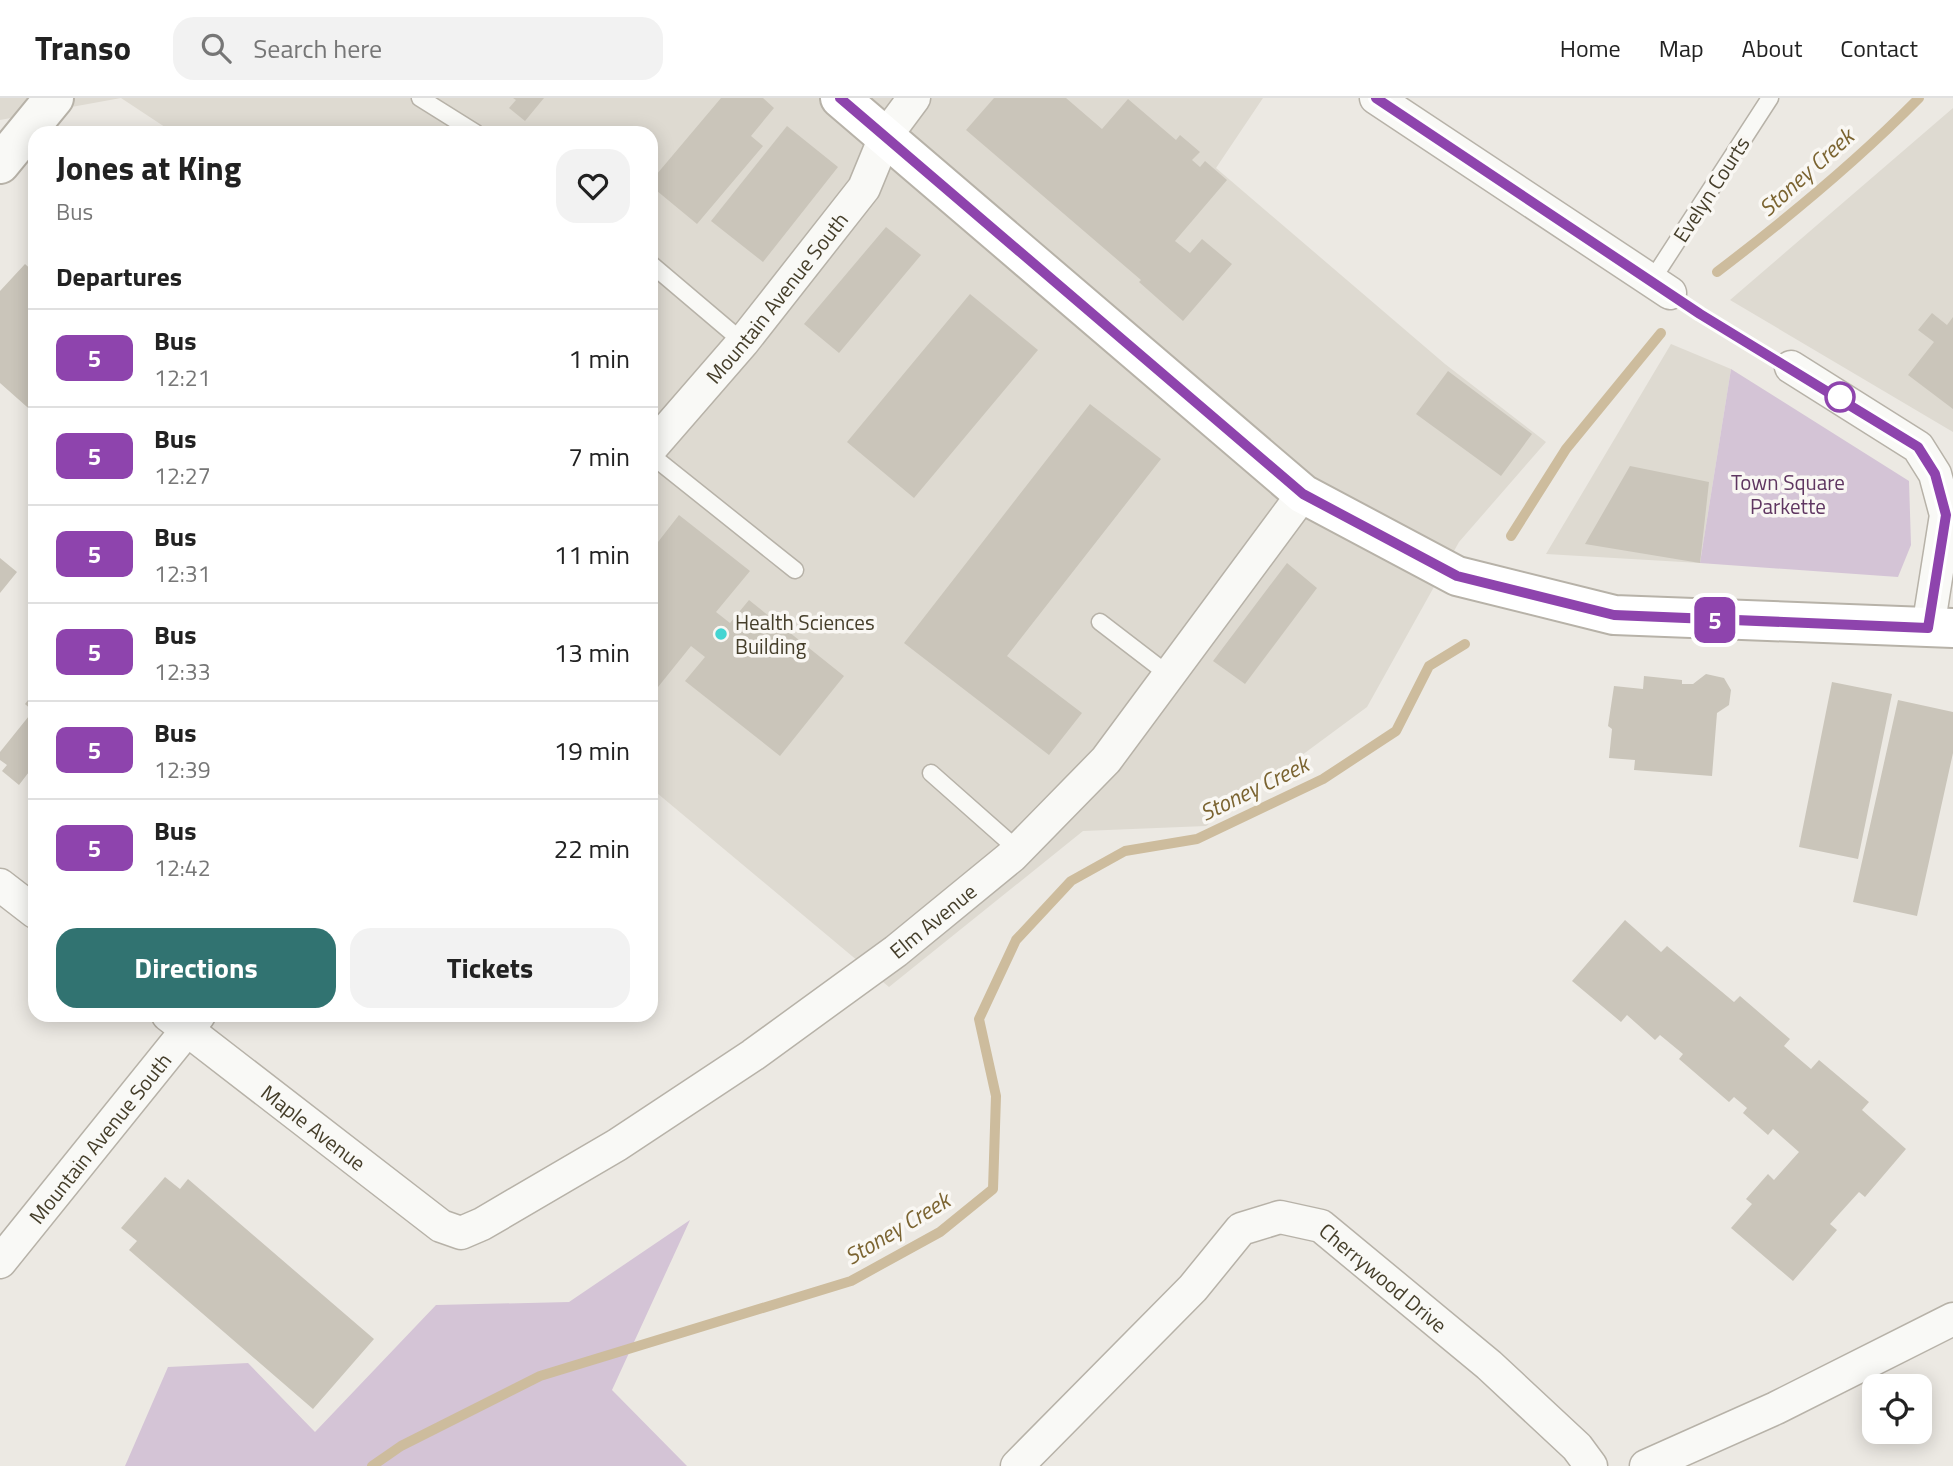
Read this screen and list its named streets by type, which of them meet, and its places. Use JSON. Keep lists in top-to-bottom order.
{
  "streets": {
    "street": [
      "Mountain Avenue South",
      "Elm Avenue",
      "Maple Avenue",
      "Cherrywood Drive"
    ],
    "lane": ["Evelyn Courts"]
  },
  "crossings": [
    ["Elm Avenue", "Maple Avenue"]
  ],
  "water": ["Stoney Creek"],
  "parks": ["Town Square Parkette"],
  "places": ["Health Sciences Building"],
  "lines": ["bus line 5"],
  "page": {
    "header": "Transo",
    "search": "Search here",
    "nav": [
      "Home",
      "Map",
      "About",
      "Contact"
    ],
    "on_map": "5",
    "heading": [
      ["Jones at King", "Bus"],
      "Departures"
    ],
    "list": [
      {
        "mark": "5",
        "name": "Bus",
        "note": "12:21",
        "value": "1 min"
      },
      {
        "mark": "5",
        "name": "Bus",
        "note": "12:27",
        "value": "7 min"
      },
      {
        "mark": "5",
        "name": "Bus",
        "note": "12:31",
        "value": "11 min"
      },
      {
        "mark": "5",
        "name": "Bus",
        "note": "12:33",
        "value": "13 min"
      },
      {
        "mark": "5",
        "name": "Bus",
        "note": "12:39",
        "value": "19 min"
      },
      {
        "mark": "5",
        "name": "Bus",
        "note": "12:42",
        "value": "22 min"
      }
    ],
    "buttons": ["Directions", "Tickets"]
  }
}
